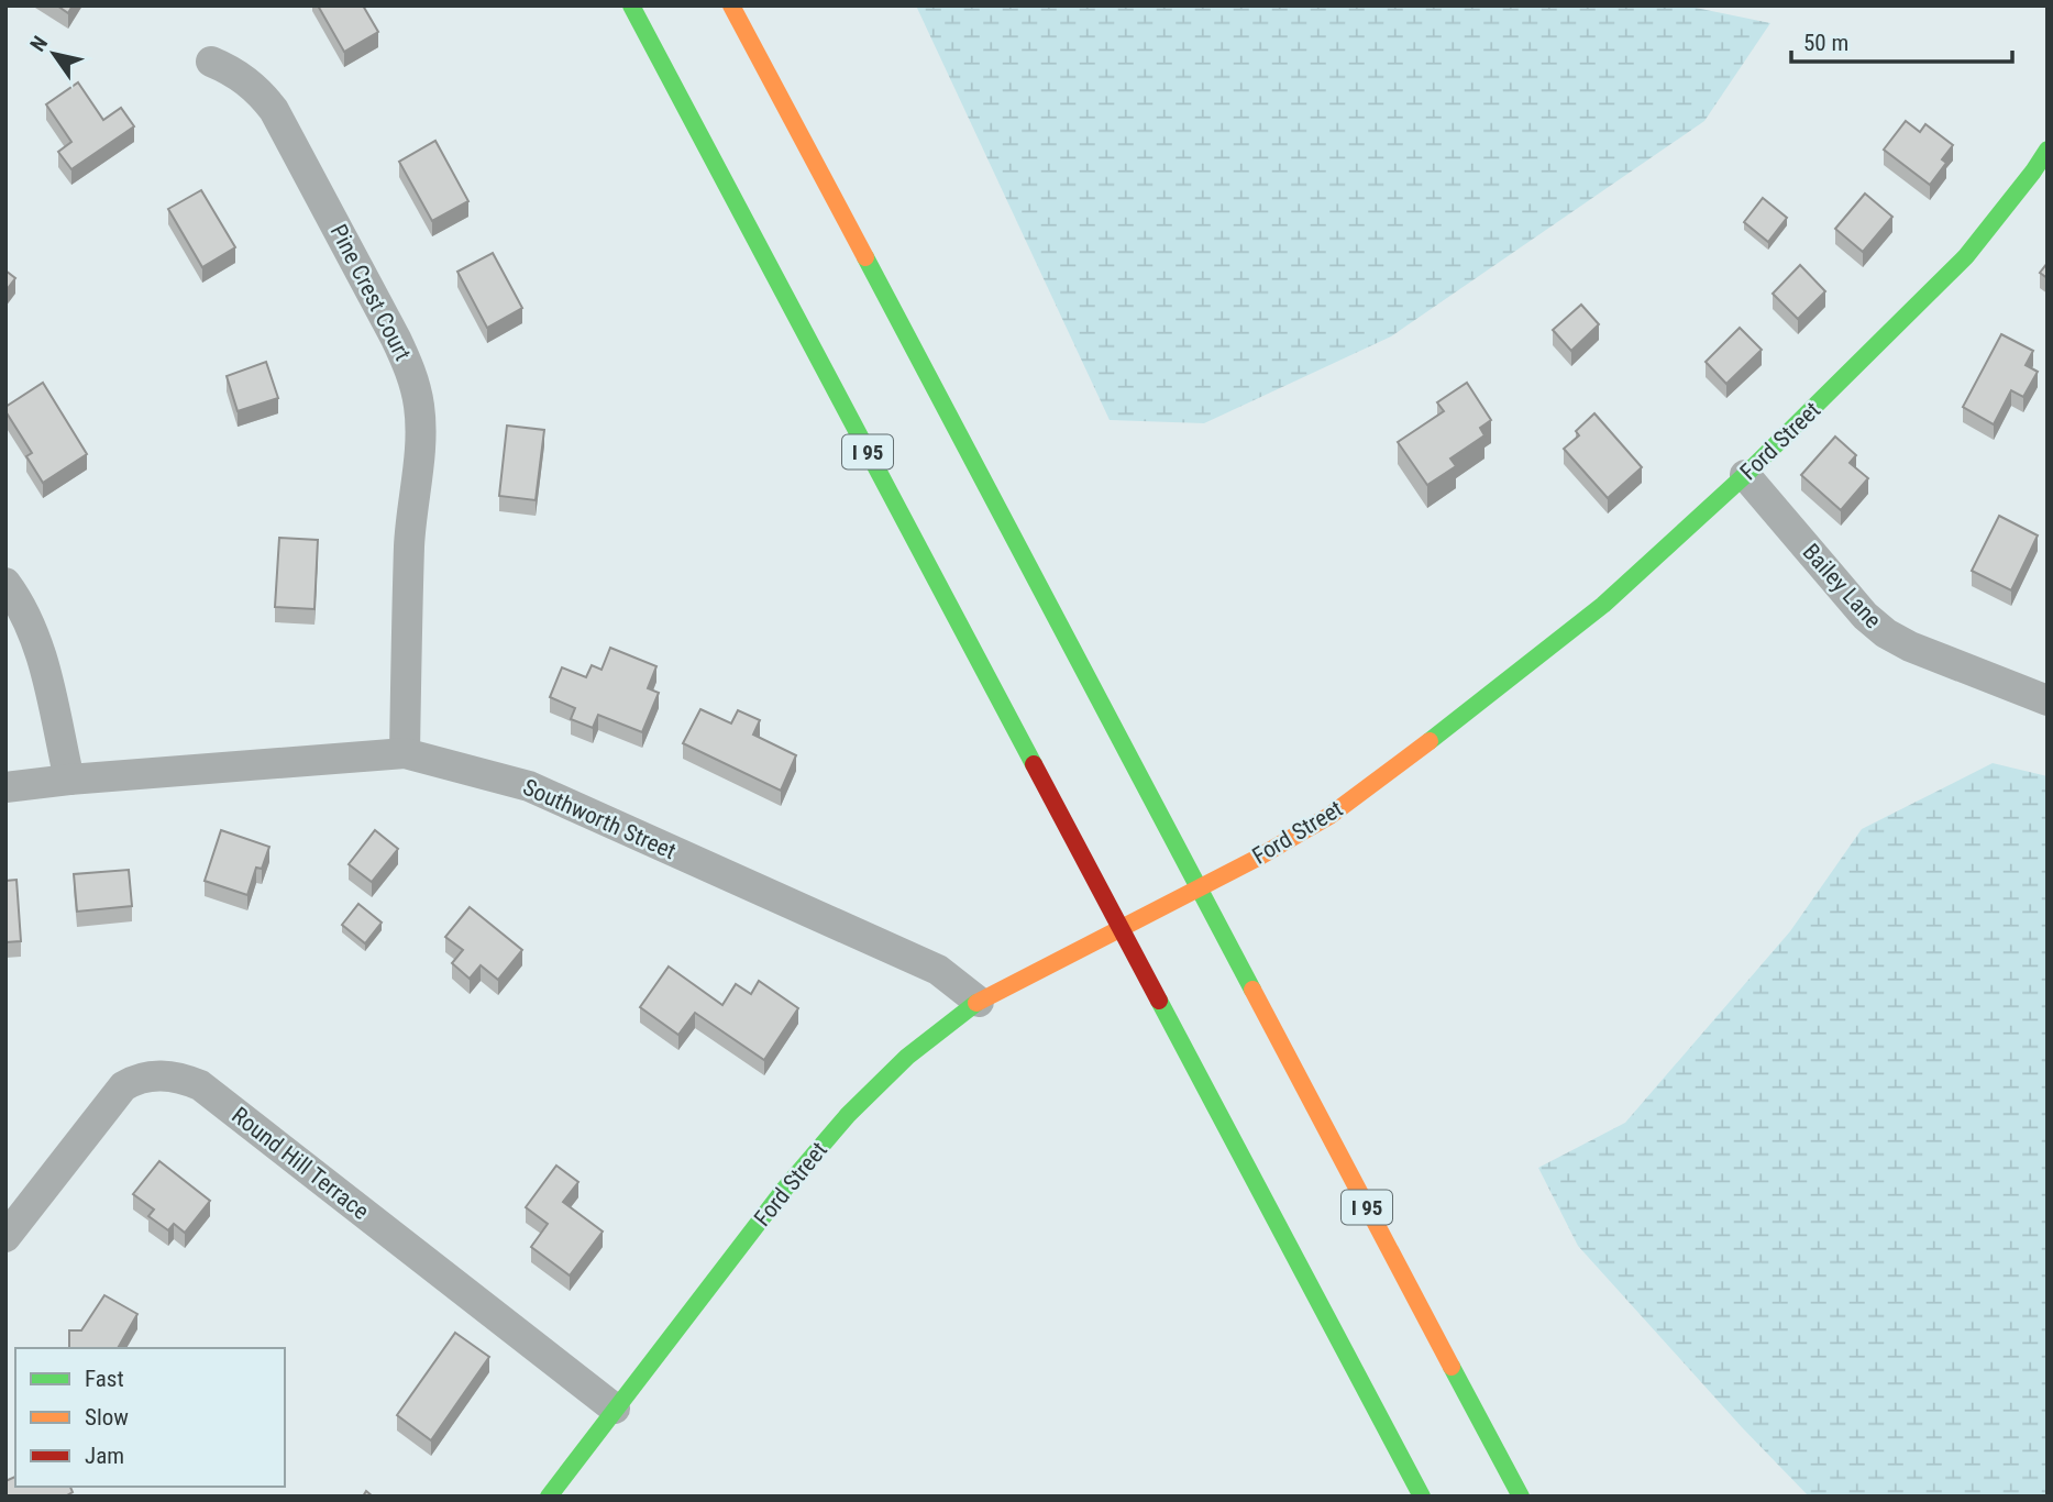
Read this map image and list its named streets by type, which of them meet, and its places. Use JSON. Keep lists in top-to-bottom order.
{
  "streets": {
    "main road": ["Ford Street", "I 95"],
    "street": [
      "Pine Crest Court",
      "Bailey Lane",
      "Southworth Street",
      "Round Hill Terrace"
    ]
  },
  "crossings": [
    ["Pine Crest Court", "Southworth Street"],
    ["Ford Street", "Bailey Lane"],
    ["Ford Street", "Southworth Street"],
    ["Ford Street", "Round Hill Terrace"]
  ],
  "legend": ["Fast", "Slow", "Jam"],
  "scale_bar": "50 m",
  "north": "top left"
}
